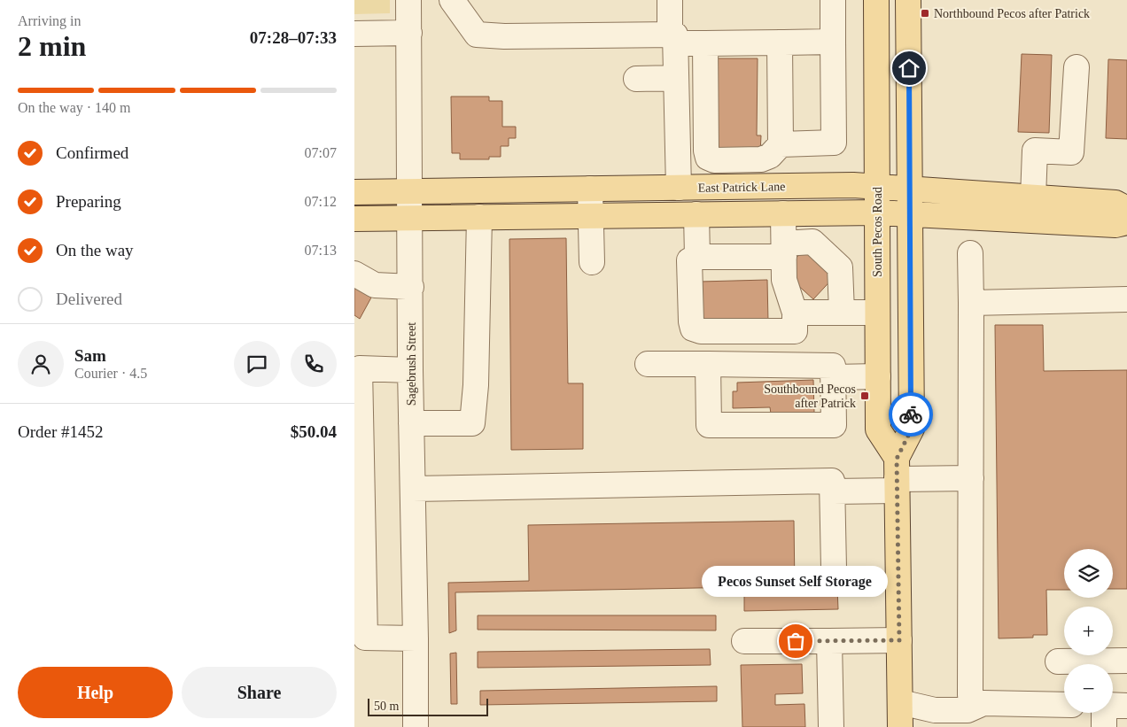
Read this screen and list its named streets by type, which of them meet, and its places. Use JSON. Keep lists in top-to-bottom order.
{
  "streets": {
    "main road": ["East Patrick Lane", "South Pecos Road"],
    "street": ["Sagebrush Street"]
  },
  "crossings": [
    ["East Patrick Lane", "South Pecos Road"],
    ["East Patrick Lane", "Sagebrush Street"]
  ],
  "places": {
    "transit": ["Northbound Pecos after Patrick", "Southbound Pecos after Patrick"],
    "other": ["Pecos Sunset Self Storage"]
  },
  "scale_bar": "50 m",
  "page": {
    "heading": ["2 min", "Arriving in", "07:28–07:33"],
    "panel": [
      "Sam",
      "Courier · 4.5",
      "Order #1452",
      "$50.04"
    ],
    "bar": "On the way · 140 m",
    "list": [
      ["Confirmed", "07:07"],
      ["Preparing", "07:12"],
      ["On the way", "07:13"],
      "Delivered"
    ],
    "map_buttons": ["+", "−"],
    "bubble": "Pecos Sunset Self Storage",
    "buttons": ["Help", "Share"],
    "scale": "50 m"
  }
}
